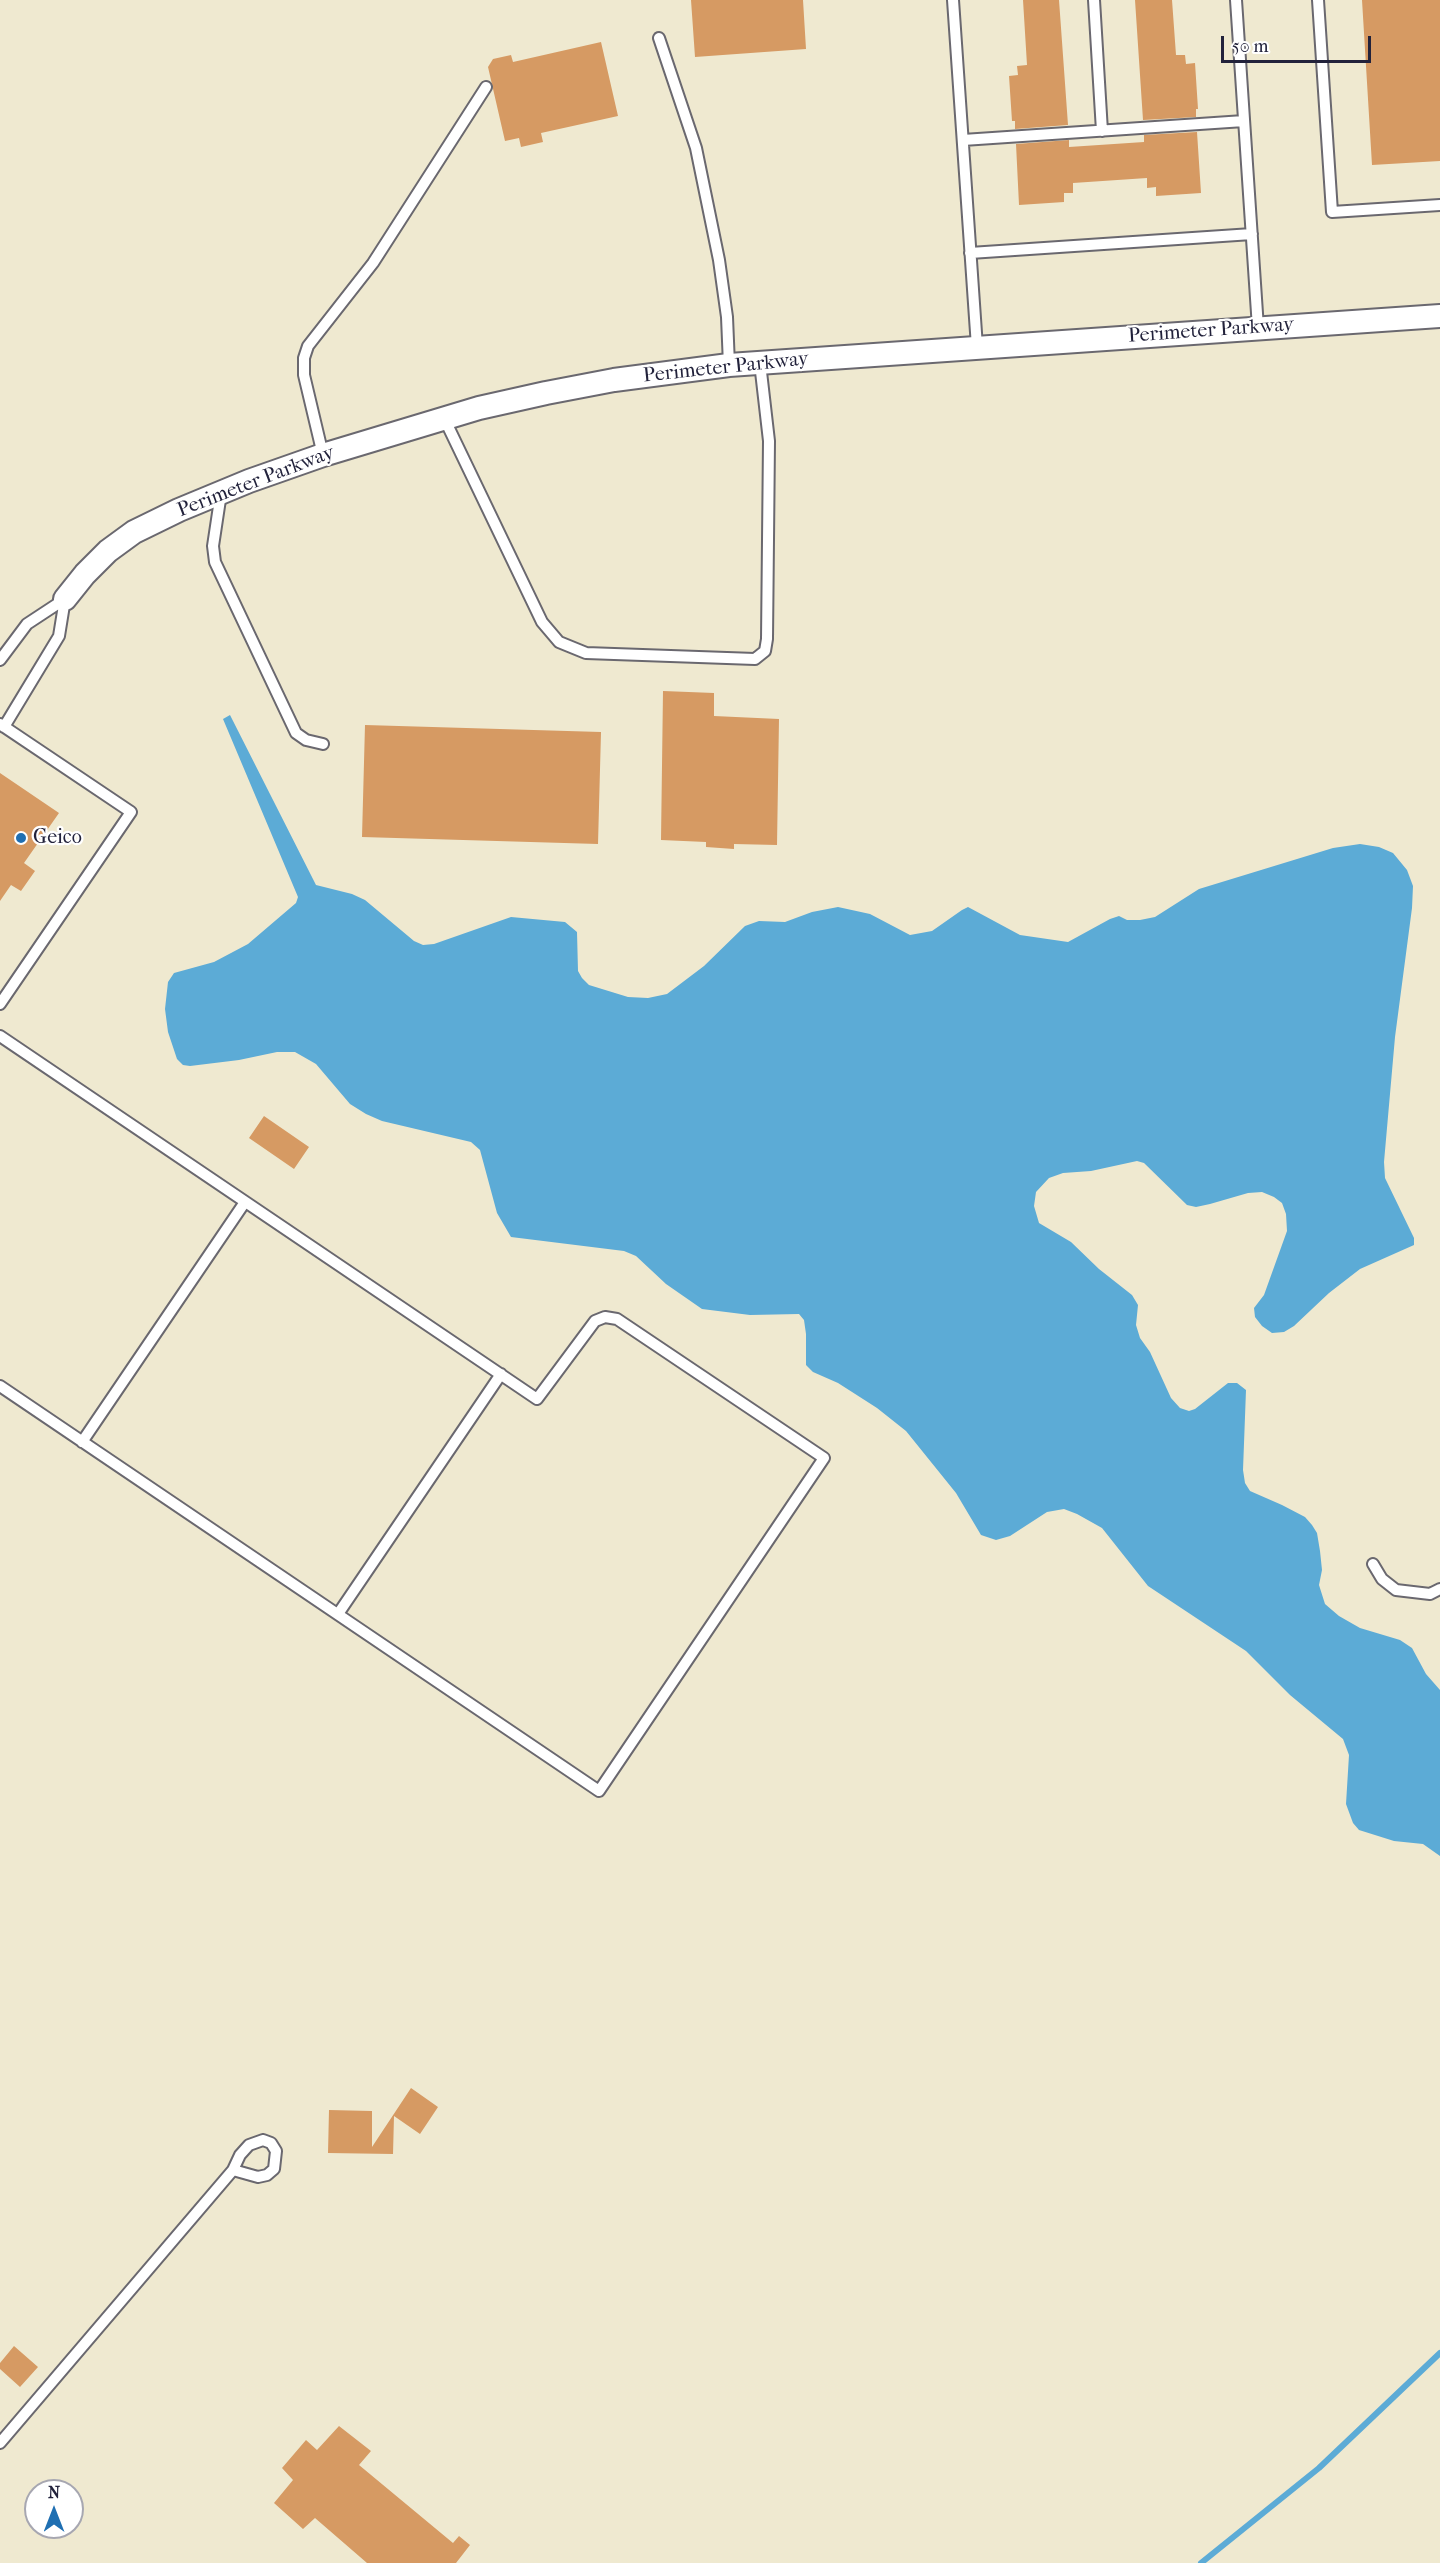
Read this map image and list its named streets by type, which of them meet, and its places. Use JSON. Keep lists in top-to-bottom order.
{
  "streets": {
    "street": ["Perimeter Parkway"]
  },
  "places": ["Geico"],
  "scale_bar": "50 m",
  "north": "top"
}
